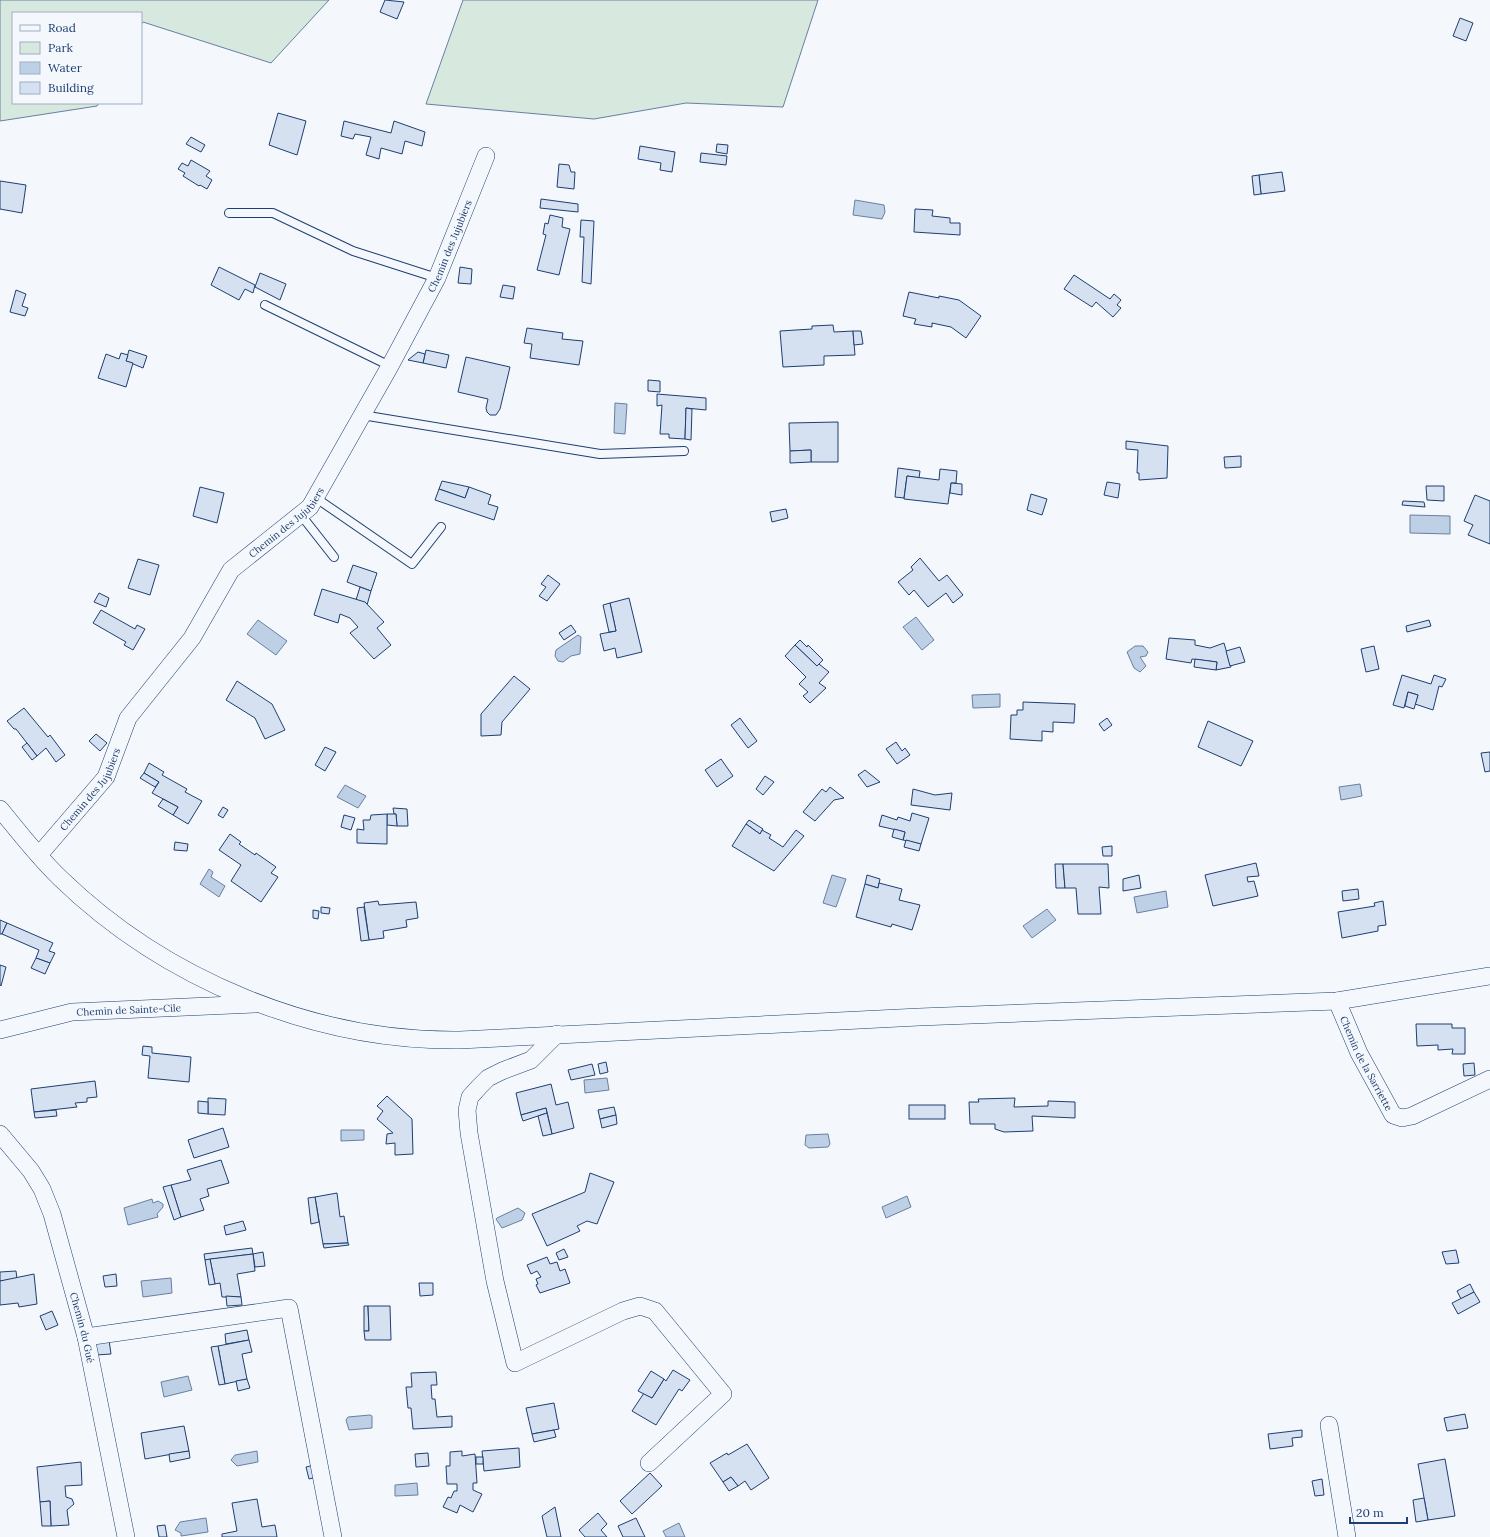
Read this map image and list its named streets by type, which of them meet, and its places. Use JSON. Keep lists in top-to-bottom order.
{
  "streets": {
    "street": [
      "Chemin des Jujubiers",
      "Chemin de Sainte-Cile",
      "Chemin de la Sarriette",
      "Chemin du Gué"
    ]
  },
  "legend": [
    "Road",
    "Park",
    "Water",
    "Building"
  ],
  "scale_bar": "20 m"
}
